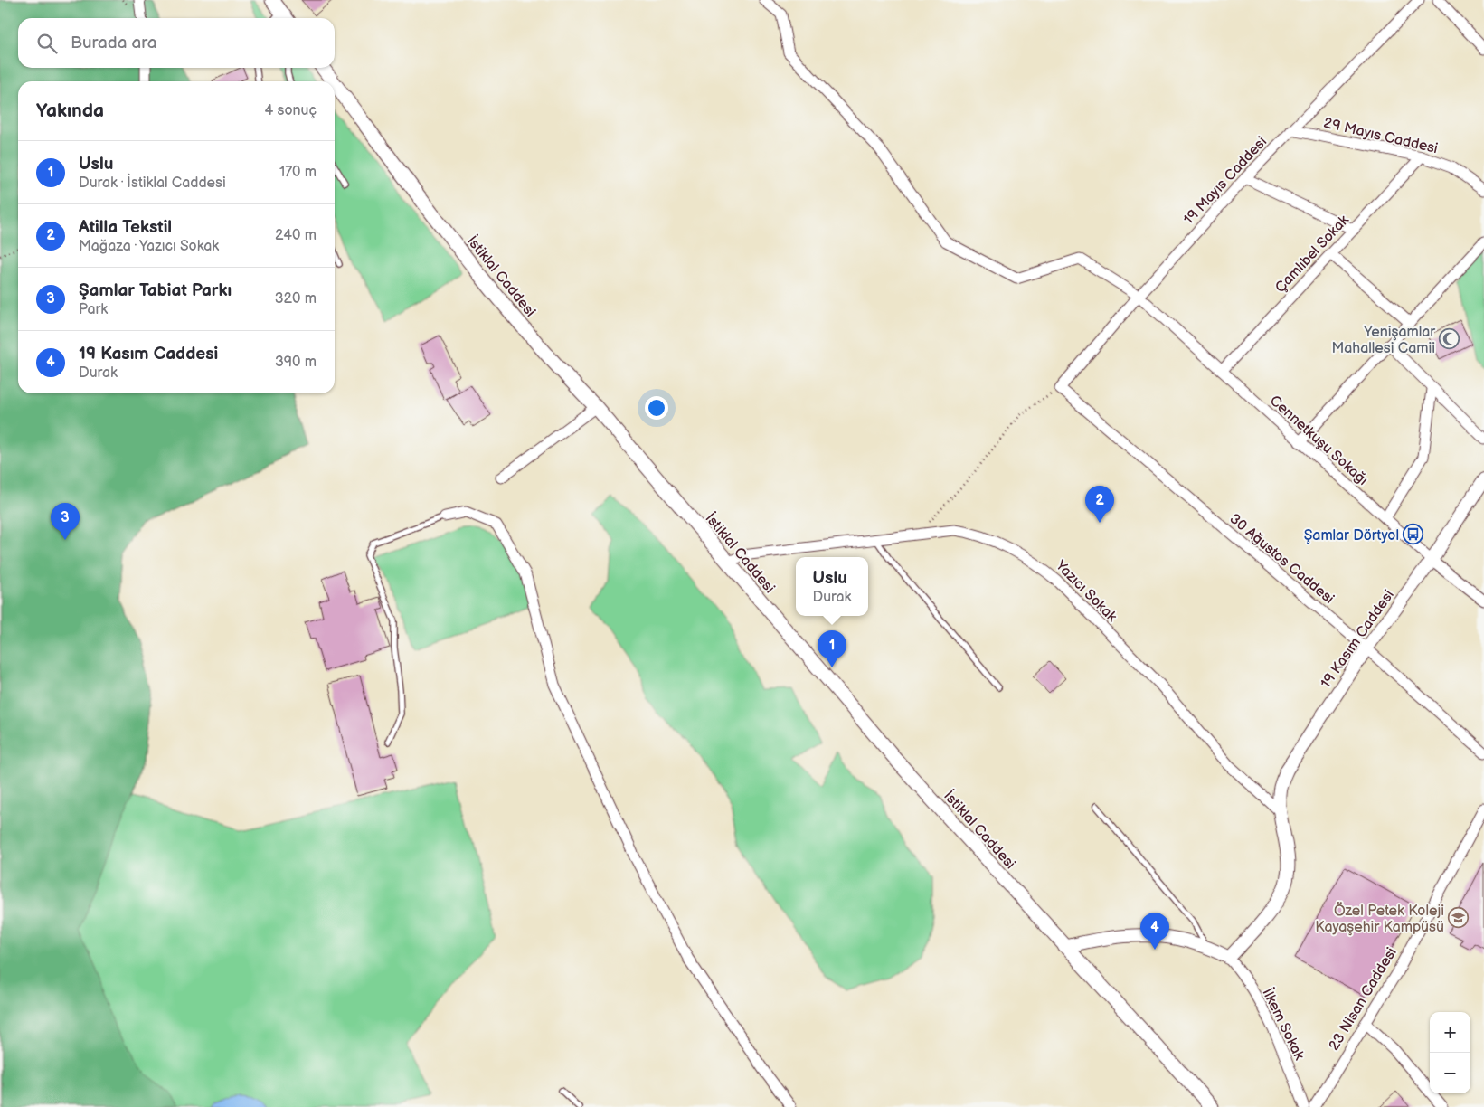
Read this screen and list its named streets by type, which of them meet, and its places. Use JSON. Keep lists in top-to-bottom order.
{
  "streets": {
    "main road": ["İstiklal Caddesi"],
    "street": [
      "29 Mayıs Caddesi",
      "19 Mayıs Caddesi",
      "Çamlıbel Sokak",
      "Cennetkuşu Sokağı",
      "30 Ağustos Caddesi",
      "Yazıcı Sokak",
      "19 Kasım Caddesi",
      "23 Nisan Caddesi",
      "İlkem Sokak"
    ]
  },
  "crossings": [
    ["29 Mayıs Caddesi", "19 Mayıs Caddesi"],
    ["29 Mayıs Caddesi", "Çamlıbel Sokak"],
    ["19 Mayıs Caddesi", "Cennetkuşu Sokağı"],
    ["19 Mayıs Caddesi", "30 Ağustos Caddesi"],
    ["Çamlıbel Sokak", "Cennetkuşu Sokağı"],
    ["İstiklal Caddesi", "Yazıcı Sokak"],
    ["Cennetkuşu Sokağı", "19 Kasım Caddesi"],
    ["30 Ağustos Caddesi", "19 Kasım Caddesi"],
    ["Yazıcı Sokak", "19 Kasım Caddesi"],
    ["19 Kasım Caddesi", "İlkem Sokak"]
  ],
  "places": {
    "mosque": ["Yenişamlar Mahallesi Camii"],
    "bus stop": ["Şamlar Dörtyol"],
    "school or university": ["Özel Petek Koleji Kayaşehir Kampüsü"]
  },
  "page": {
    "search": "Burada ara",
    "heading": ["Yakında", "4 sonuç"],
    "list": [
      {
        "mark": "1",
        "name": "Uslu",
        "note": "Durak · İstiklal Caddesi",
        "value": "170 m"
      },
      {
        "mark": "2",
        "name": "Atilla Tekstil",
        "note": "Mağaza · Yazıcı Sokak",
        "value": "240 m"
      },
      {
        "mark": "3",
        "name": "Şamlar Tabiat Parkı",
        "note": "Park",
        "value": "320 m"
      },
      {
        "mark": "4",
        "name": "19 Kasım Caddesi",
        "note": "Durak",
        "value": "390 m"
      }
    ],
    "pins": [
      "2",
      "3",
      "1",
      "4"
    ],
    "popup": ["Uslu", "Durak"],
    "map_buttons": ["+", "−"]
  }
}
